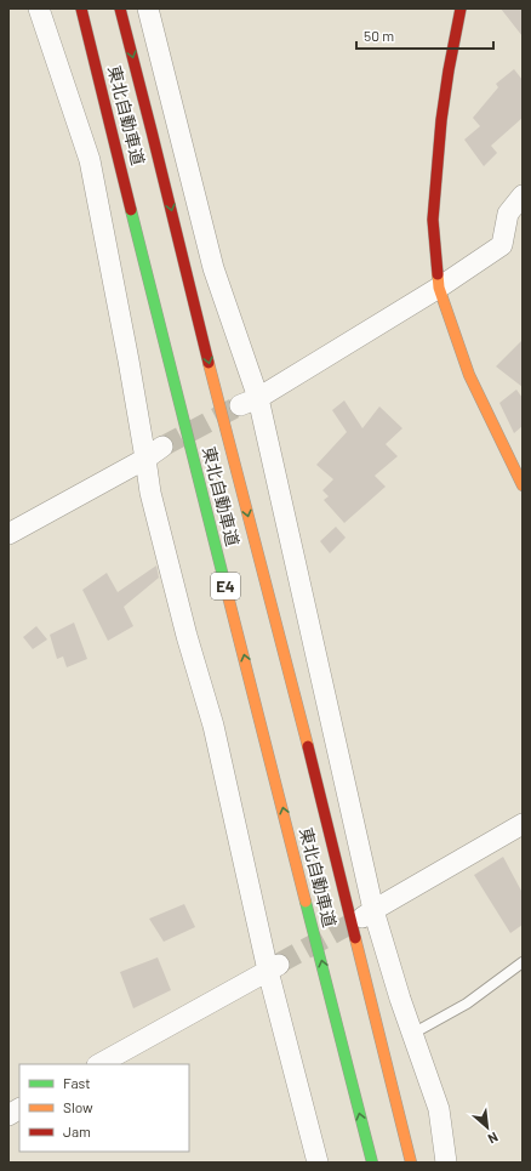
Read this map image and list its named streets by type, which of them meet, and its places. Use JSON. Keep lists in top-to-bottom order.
{
  "streets": {
    "main road": ["東北自動車道", "E4"]
  },
  "legend": ["Fast", "Slow", "Jam"],
  "scale_bar": "50 m",
  "north": "bottom right"
}
